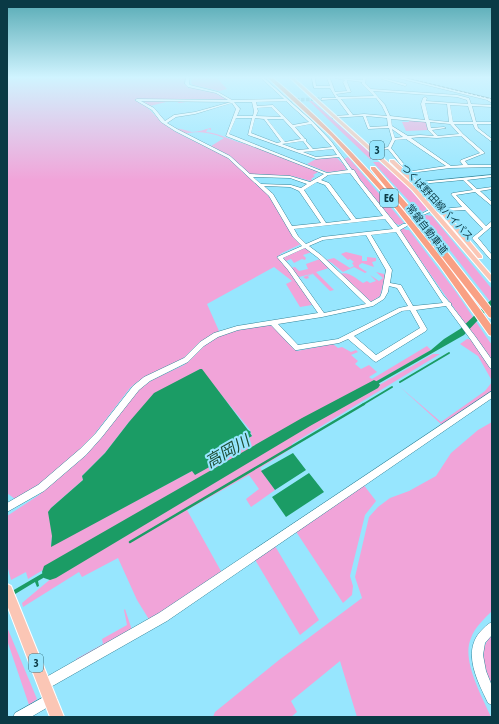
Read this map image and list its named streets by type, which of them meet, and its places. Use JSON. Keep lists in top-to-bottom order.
{
  "streets": {
    "highway": ["E6", "常磐自動車道"],
    "main road": ["3", "つくば野田線バイパス"]
  },
  "water": ["高岡川"]
}
